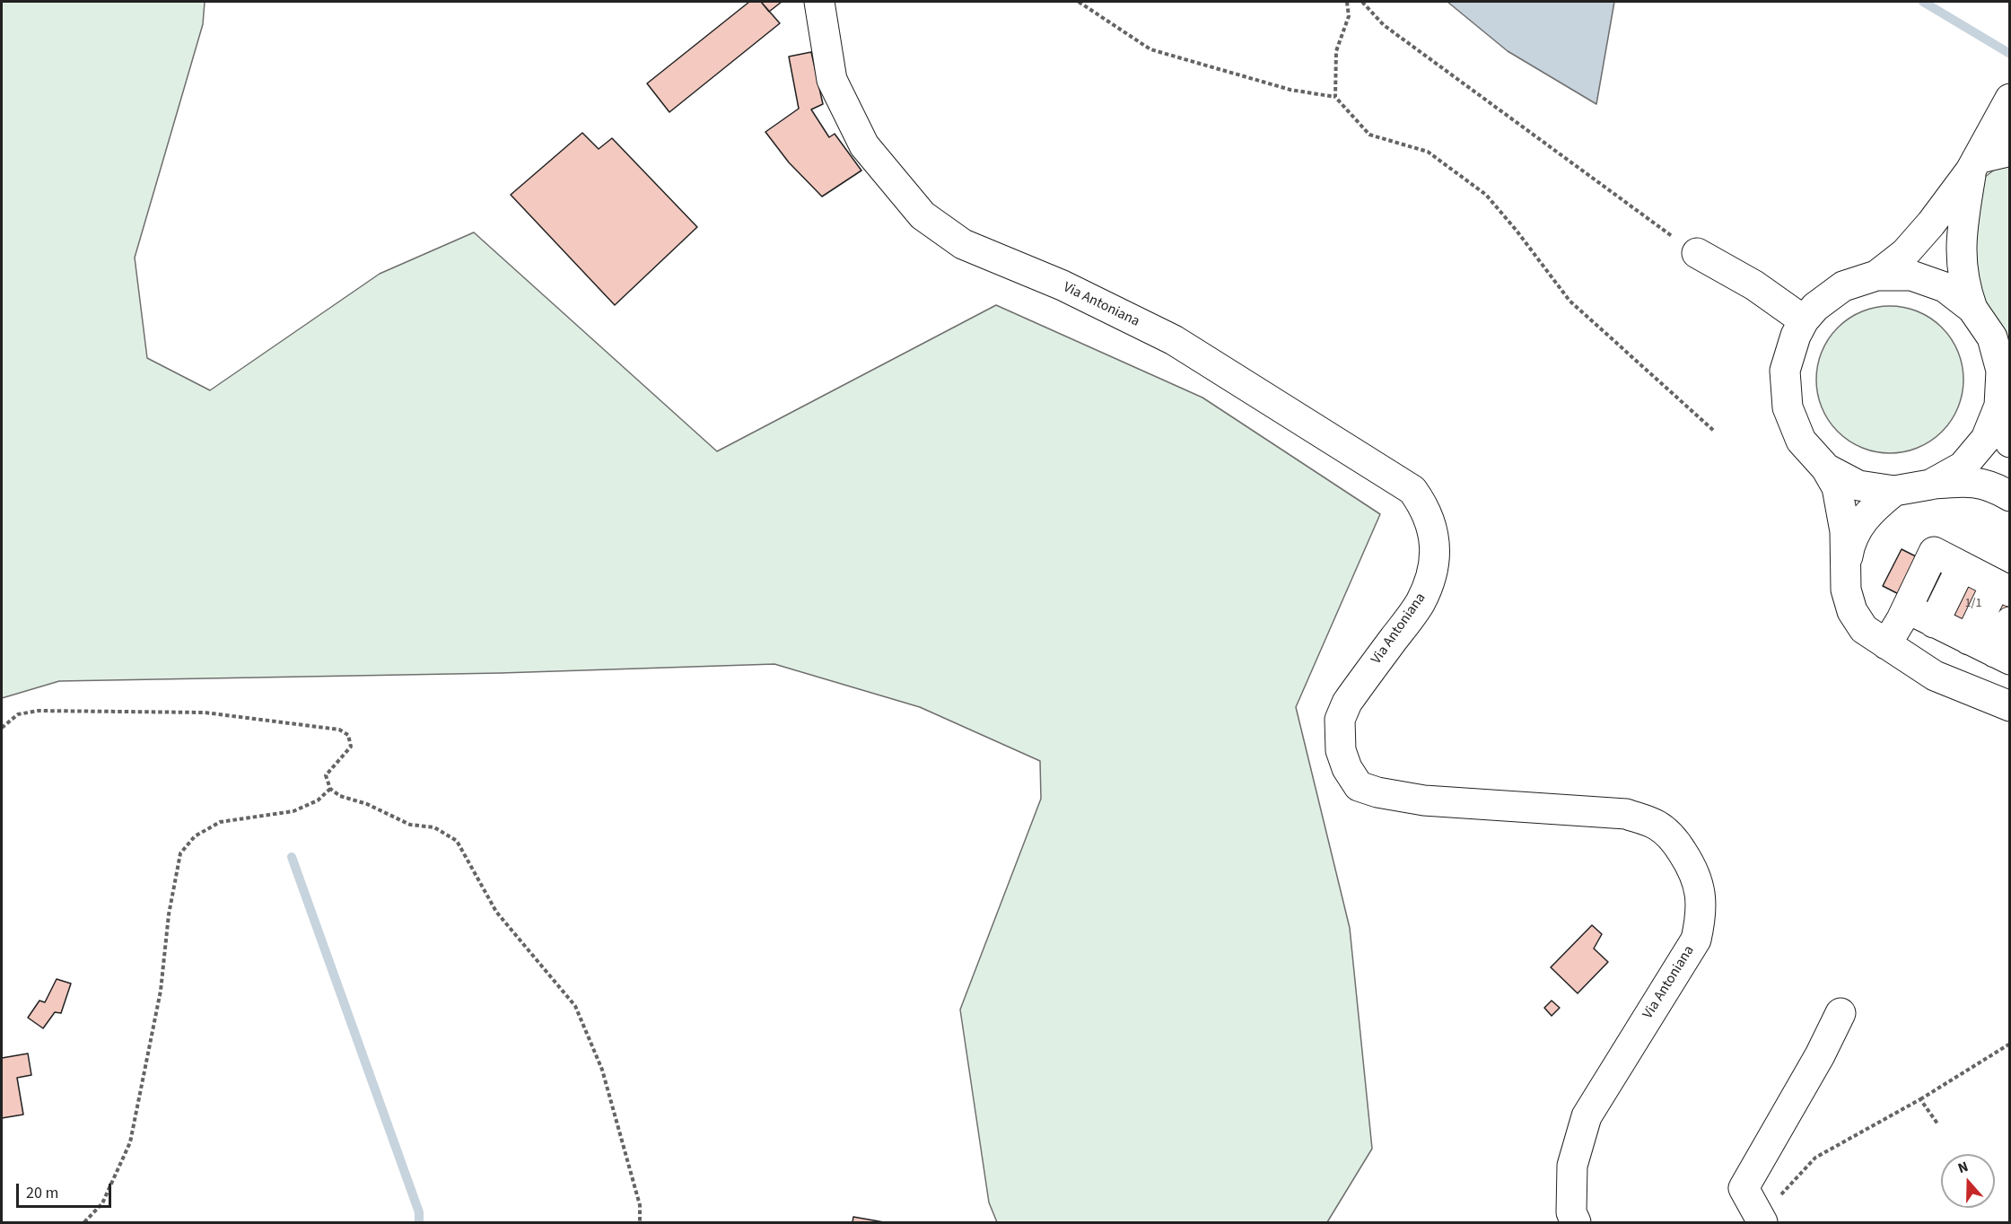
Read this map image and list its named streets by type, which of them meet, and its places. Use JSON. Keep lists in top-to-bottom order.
{
  "streets": {
    "street": ["Via Antoniana"]
  },
  "house_numbers": ["1/1"],
  "scale_bar": "20 m",
  "north": "top"
}
